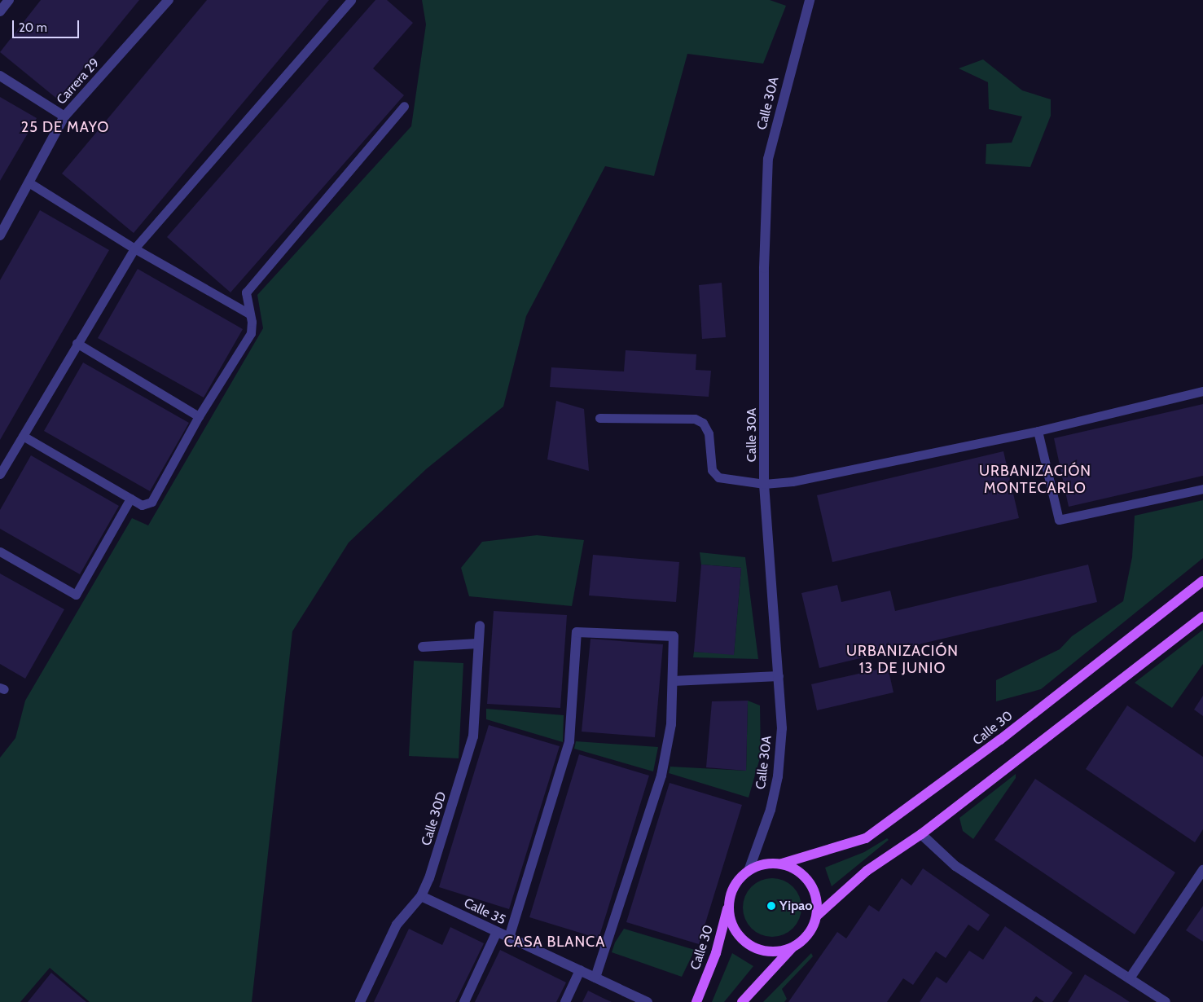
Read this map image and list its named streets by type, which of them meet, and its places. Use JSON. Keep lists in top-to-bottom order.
{
  "streets": {
    "main road": ["Calle 30"],
    "street": [
      "Carrera 29",
      "Calle 30A",
      "Calle 30D",
      "Calle 35"
    ]
  },
  "crossings": [
    ["Calle 30A", "Calle 30"],
    ["Calle 30D", "Calle 35"]
  ],
  "districts": [
    "25 DE MAYO",
    "URBANIZACIÓN MONTECARLO",
    "URBANIZACIÓN 13 DE JUNIO",
    "CASA BLANCA"
  ],
  "places": ["Yipao"],
  "scale_bar": "20 m"
}
